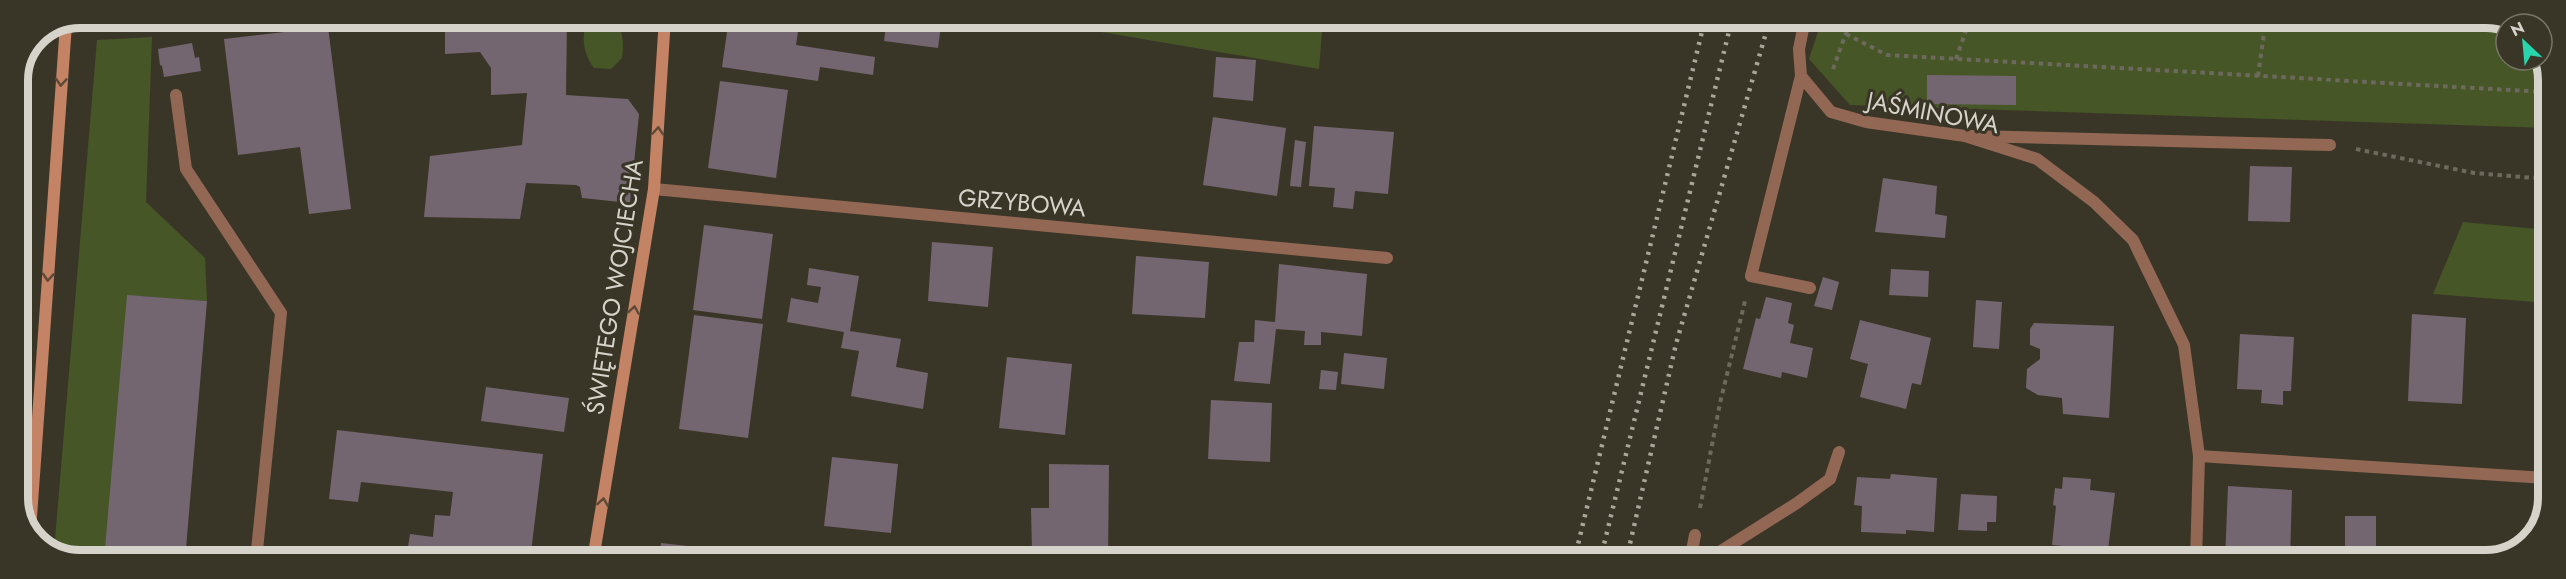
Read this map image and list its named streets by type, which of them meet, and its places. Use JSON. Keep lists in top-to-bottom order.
{
  "streets": {
    "street": ["JAŚMINOWA", "GRZYBOWA", "ŚWIĘTEGO WOJCIECHA"]
  },
  "crossings": [
    ["GRZYBOWA", "ŚWIĘTEGO WOJCIECHA"]
  ],
  "one_way": ["ŚWIĘTEGO WOJCIECHA"],
  "north": "top left"
}
